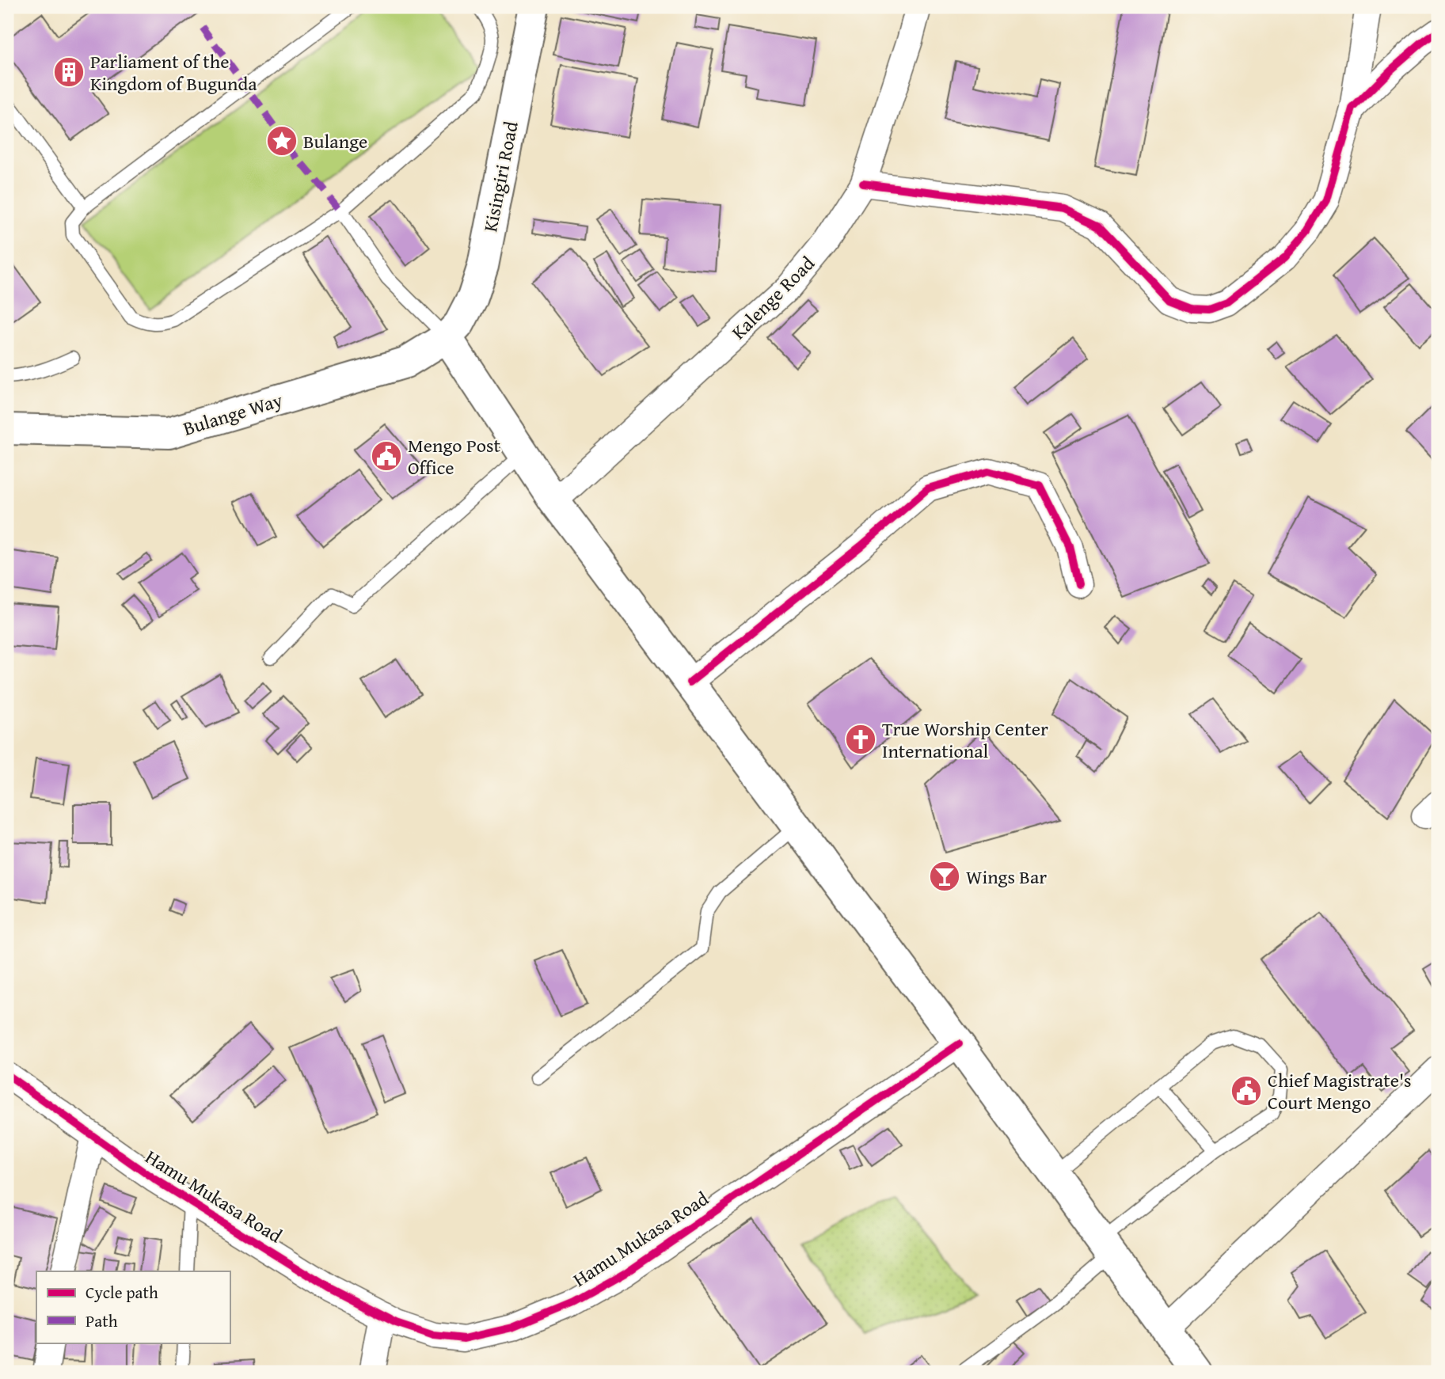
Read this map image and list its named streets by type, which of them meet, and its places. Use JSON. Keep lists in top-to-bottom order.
{
  "streets": {
    "main road": ["Kisingiri Road", "Bulange Way"],
    "street": ["Kalenge Road", "Hamu Mukasa Road"]
  },
  "crossings": [
    ["Kisingiri Road", "Bulange Way"]
  ],
  "places": {
    "building": ["Parliament of the Kingdom of Bugunda"],
    "place": ["Bulange"],
    "public building": ["Mengo Post Office", "Chief Magistrate's Court Mengo"],
    "church": ["True Worship Center International"],
    "bar": ["Wings Bar"]
  },
  "legend": ["Cycle path", "Path"]
}
